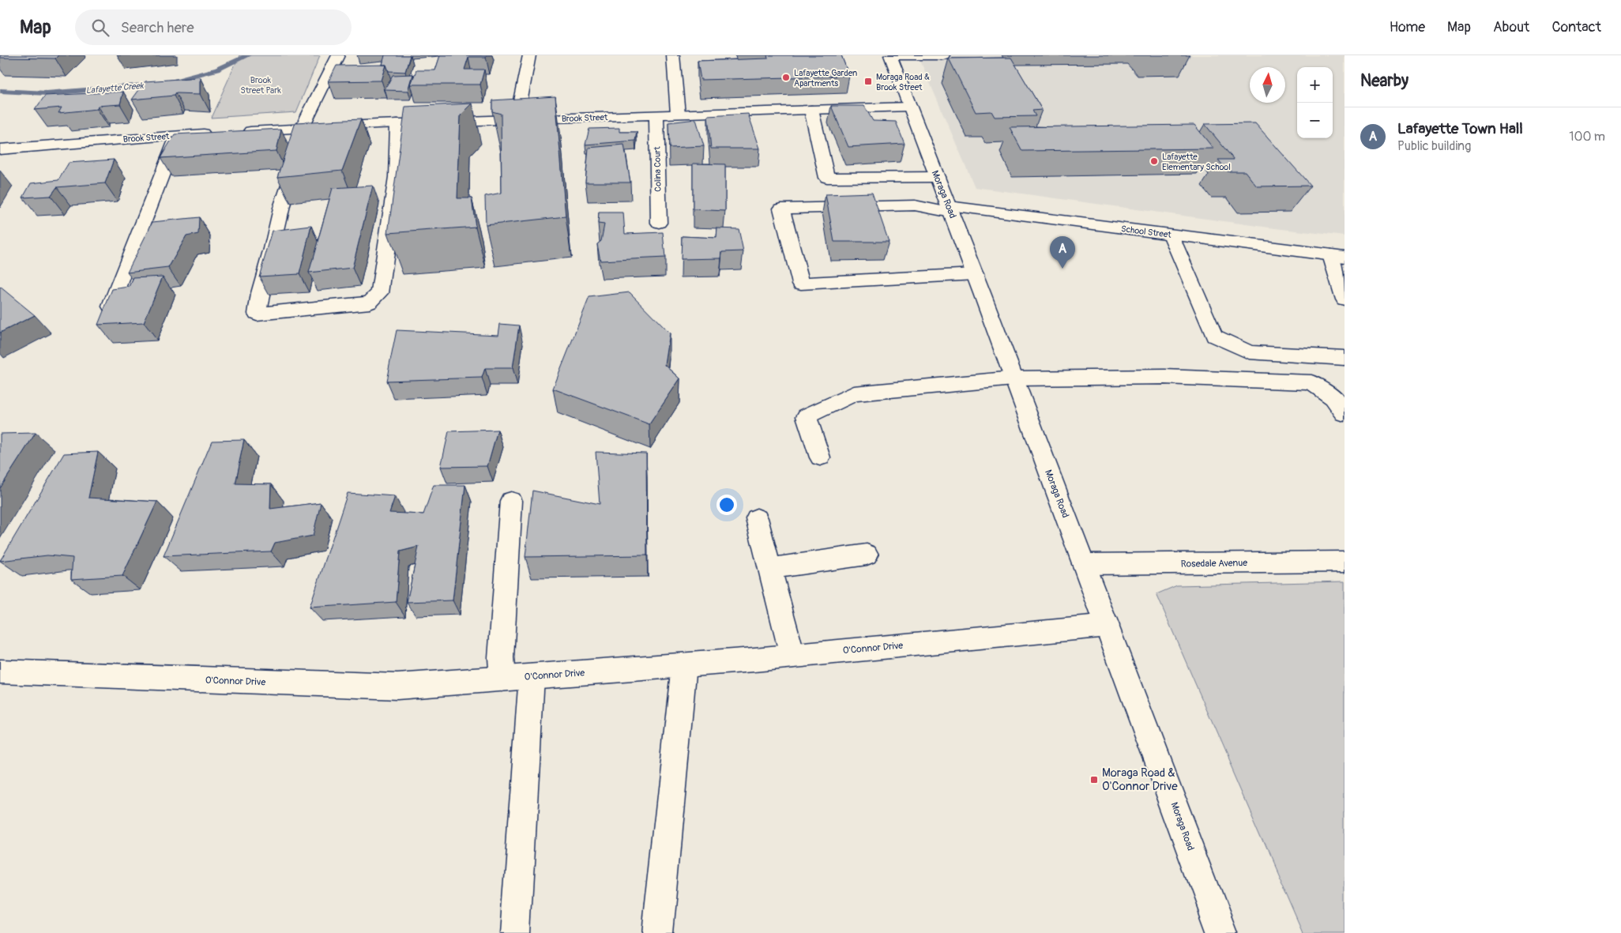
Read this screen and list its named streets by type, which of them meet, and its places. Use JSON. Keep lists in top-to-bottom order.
{
  "streets": {
    "street": [
      "Brook Street",
      "Colina Court",
      "Moraga Road",
      "School Street",
      "Rosedale Avenue",
      "O'Connor Drive"
    ]
  },
  "crossings": [
    ["Brook Street", "Colina Court"],
    ["Brook Street", "Moraga Road"],
    ["Moraga Road", "School Street"],
    ["Moraga Road", "Rosedale Avenue"],
    ["Moraga Road", "O'Connor Drive"]
  ],
  "water": ["Lafayette Creek"],
  "parks": ["Brook Street Park"],
  "places": {
    "other": ["Lafayette Garden Apartments", "Lafayette Elementary School"],
    "transit": ["Moraga Road & Brook Street", "Moraga Road & O'Connor Drive"]
  },
  "north": "top",
  "page": {
    "header": "Map",
    "search": "Search here",
    "nav": [
      "Home",
      "Map",
      "About",
      "Contact"
    ],
    "heading": "Nearby",
    "map_buttons": ["+", "−"],
    "list": [
      {
        "mark": "A",
        "name": "Lafayette Town Hall",
        "note": "Public building",
        "value": "100 m"
      }
    ],
    "pins": "A"
  }
}
